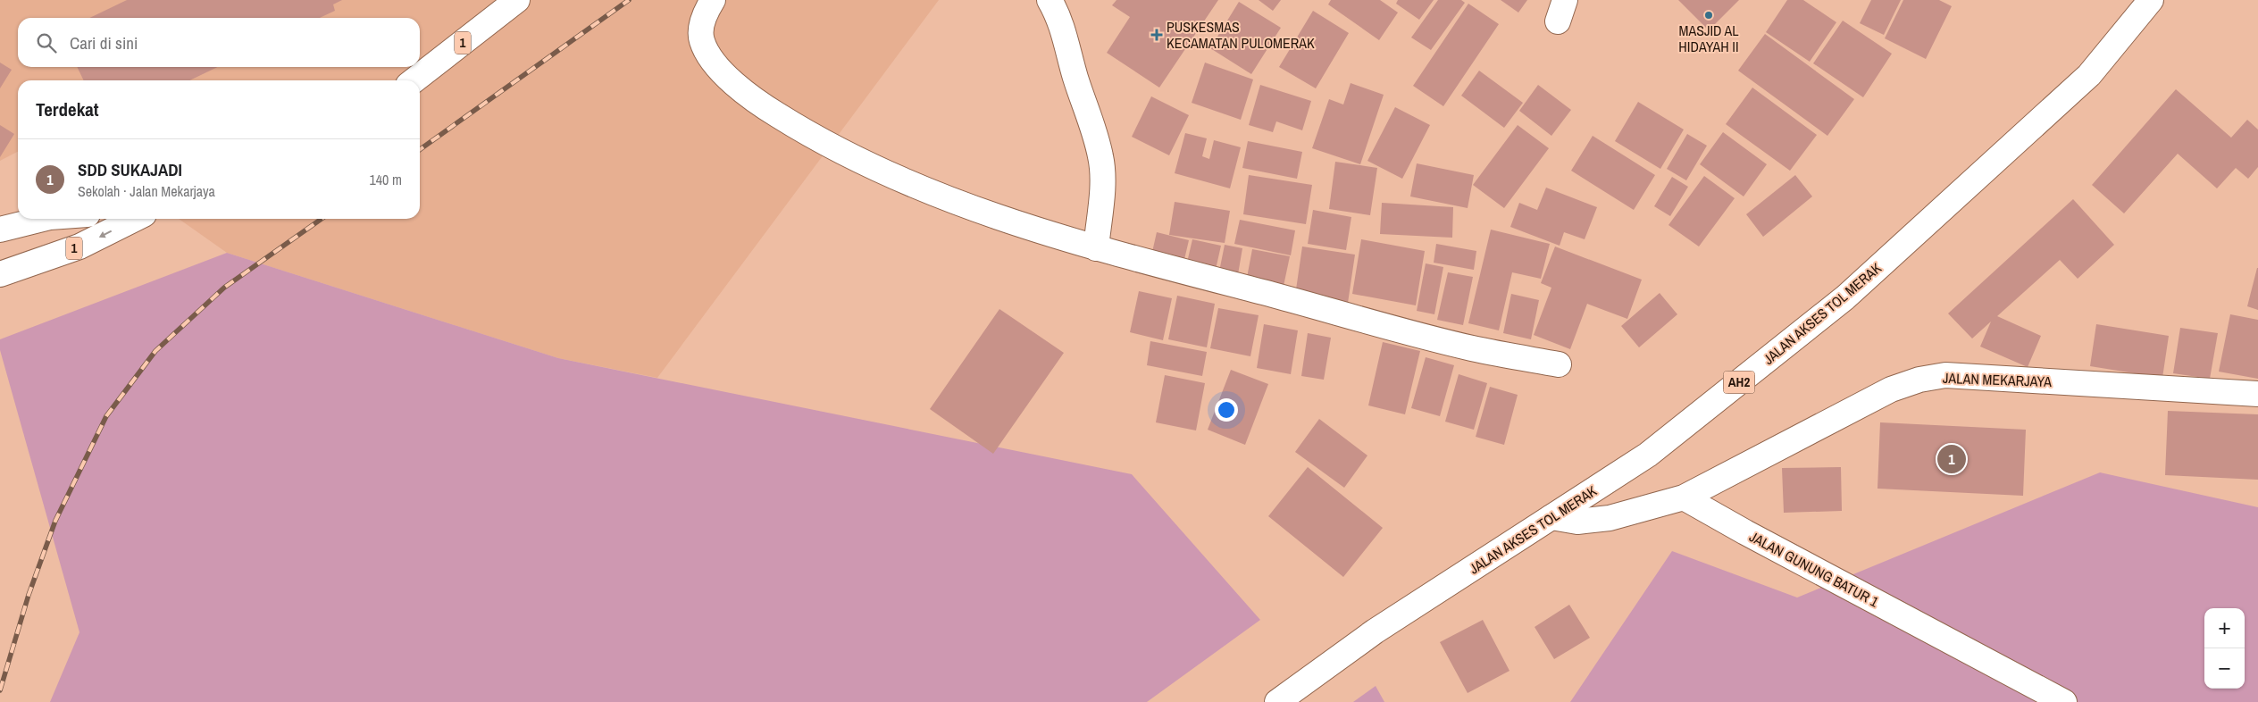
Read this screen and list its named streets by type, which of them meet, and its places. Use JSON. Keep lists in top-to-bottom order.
{
  "streets": {
    "main road": [
      "1",
      "JALAN AKSES TOL MERAK",
      "JALAN MEKARJAYA",
      "AH2",
      "JALAN GUNUNG BATUR 1"
    ]
  },
  "crossings": [
    ["JALAN MEKARJAYA", "JALAN GUNUNG BATUR 1"]
  ],
  "places": {
    "other": ["MASJID AL HIDAYAH II"],
    "health": ["PUSKESMAS KECAMATAN PULOMERAK"]
  },
  "page": {
    "search": "Cari di sini",
    "heading": "Terdekat",
    "list": [
      {
        "mark": "1",
        "name": "SDD SUKAJADI",
        "note": "Sekolah · Jalan Mekarjaya",
        "value": "140 m"
      }
    ],
    "pins": "1",
    "map_buttons": ["+", "−"]
  }
}
